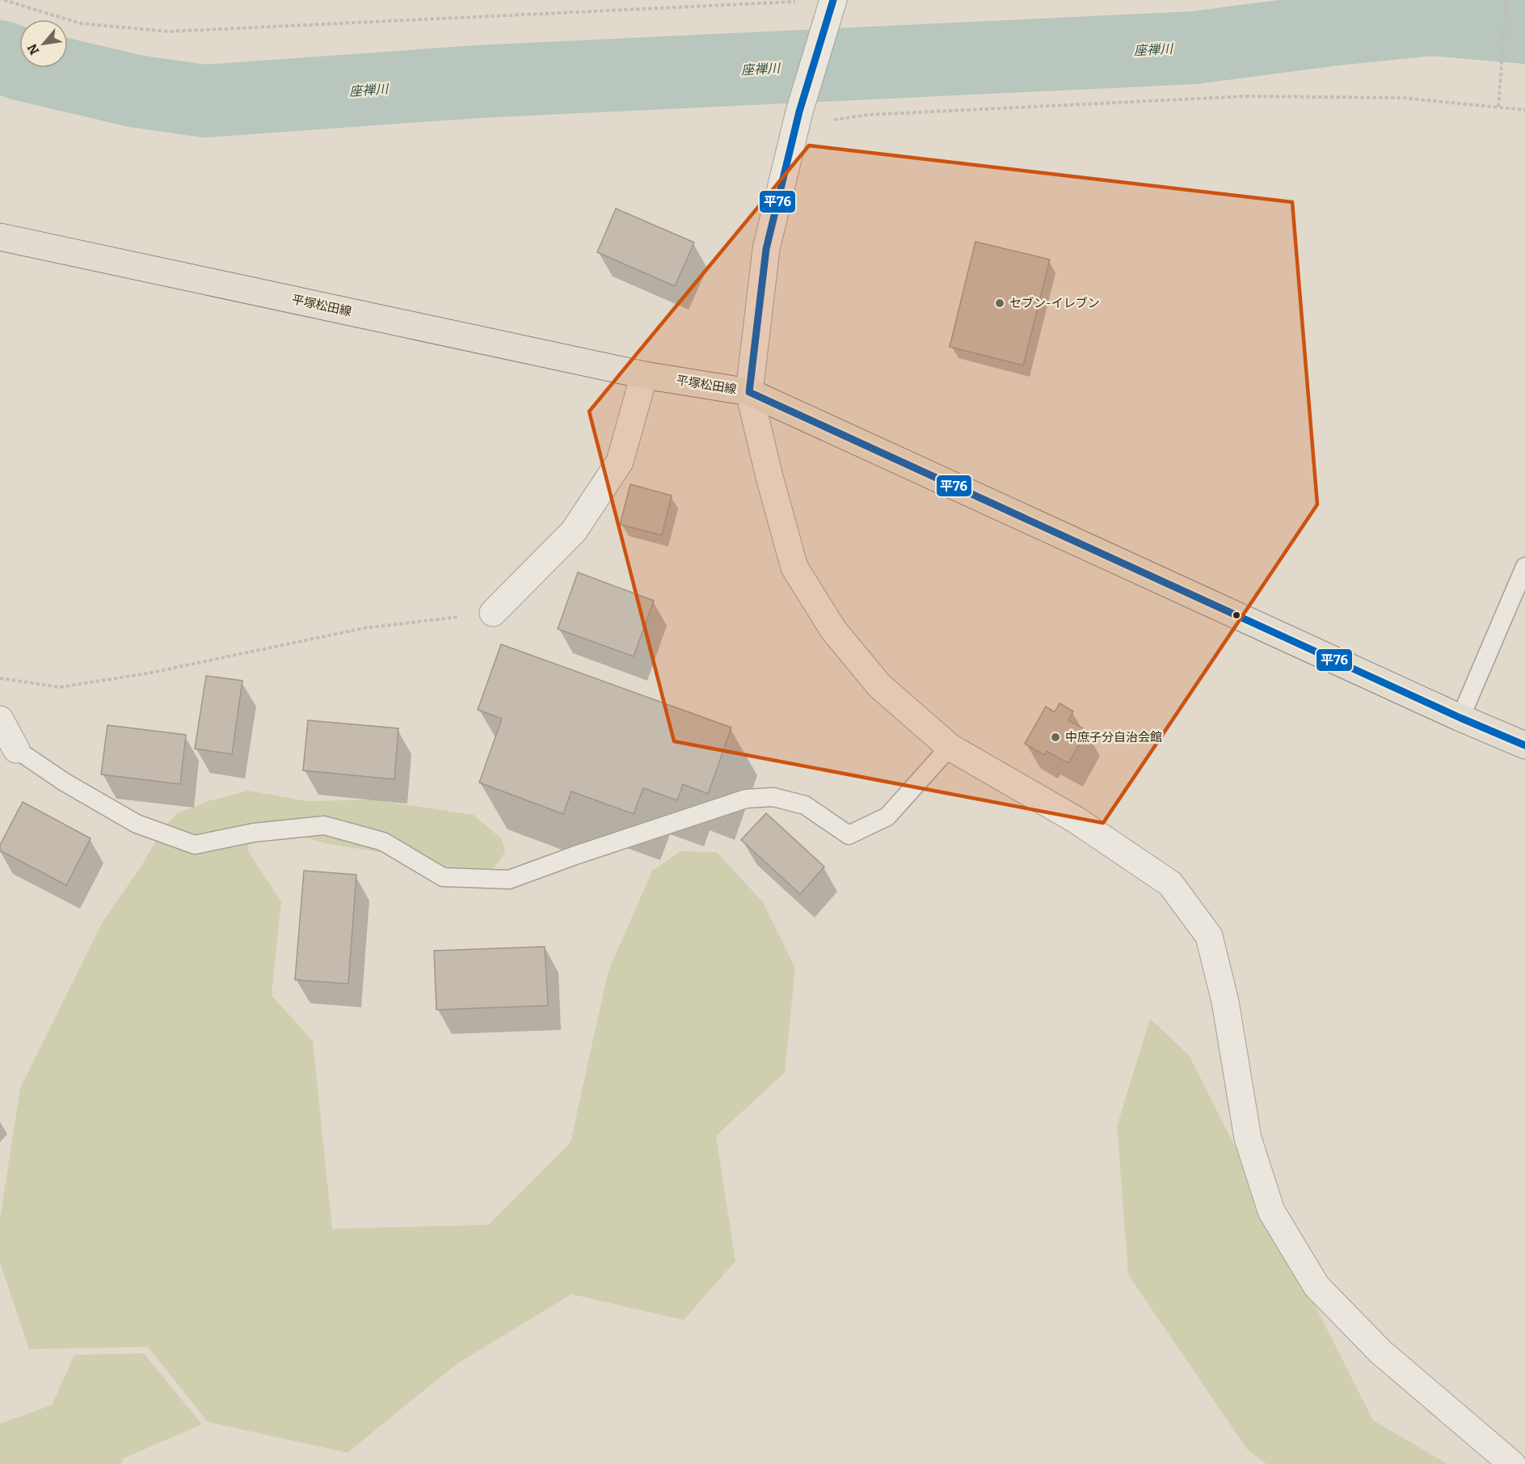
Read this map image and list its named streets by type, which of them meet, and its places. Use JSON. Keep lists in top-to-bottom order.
{
  "streets": {
    "main road": ["平塚松田線"]
  },
  "water": ["座禅川"],
  "places": ["セブン-イレブン", "中庶子分自治会館"],
  "lines": ["transit line 平76"],
  "north": "bottom left"
}
